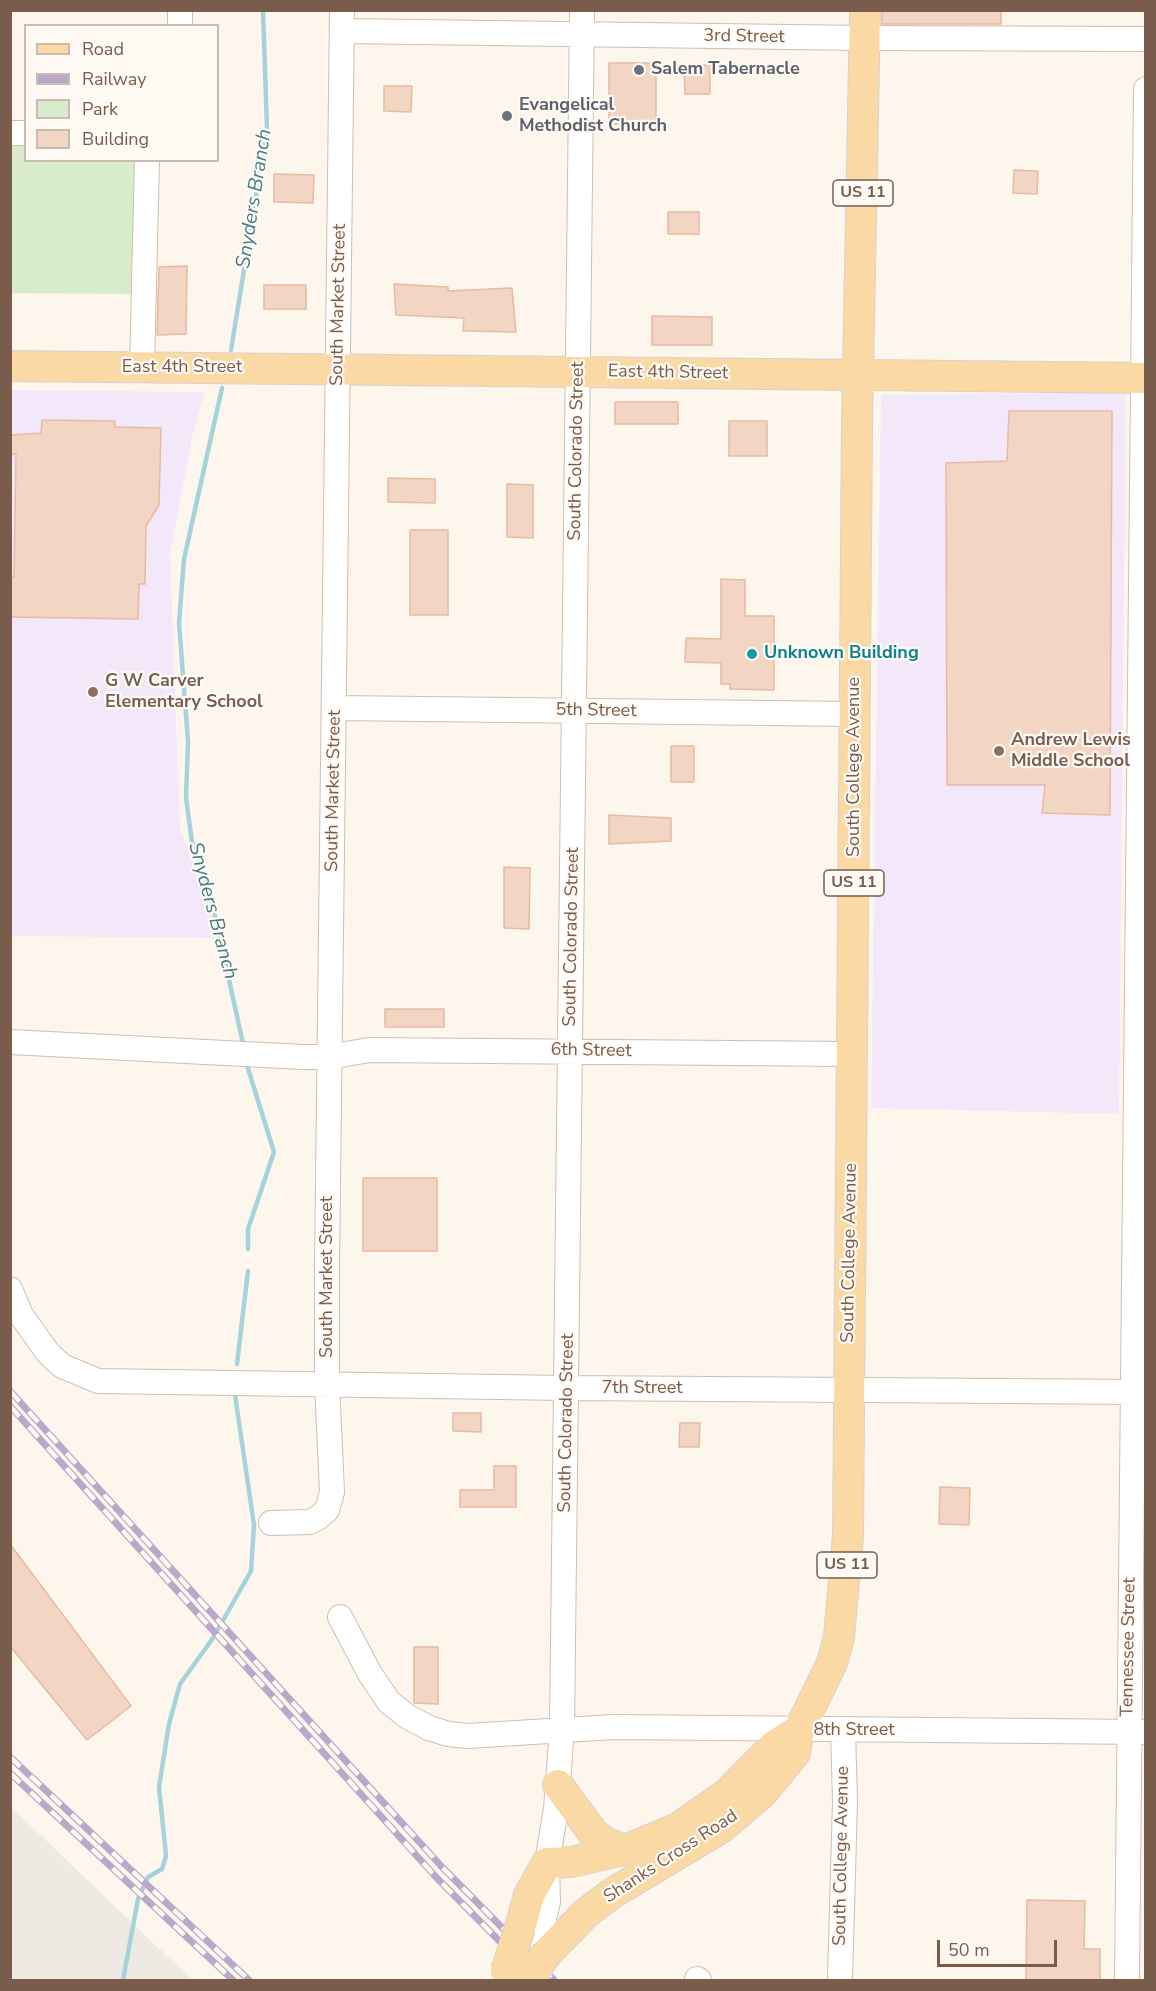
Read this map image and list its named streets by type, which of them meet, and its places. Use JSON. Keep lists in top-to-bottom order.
{
  "streets": {
    "main road": [
      "US 11",
      "East 4th Street",
      "South Colorado Street",
      "South College Avenue",
      "Shanks Cross Road"
    ],
    "street": [
      "3rd Street",
      "South Market Street",
      "5th Street",
      "6th Street",
      "7th Street",
      "Tennessee Street",
      "8th Street"
    ]
  },
  "crossings": [
    ["3rd Street", "South Market Street"],
    ["3rd Street", "South Colorado Street"],
    ["3rd Street", "South College Avenue"],
    ["South Market Street", "East 4th Street"],
    ["South Market Street", "5th Street"],
    ["South Market Street", "6th Street"],
    ["South Market Street", "7th Street"],
    ["East 4th Street", "South Colorado Street"],
    ["East 4th Street", "South College Avenue"],
    ["East 4th Street", "Tennessee Street"],
    ["South Colorado Street", "5th Street"],
    ["South Colorado Street", "6th Street"],
    ["South Colorado Street", "7th Street"],
    ["South Colorado Street", "8th Street"],
    ["South Colorado Street", "Shanks Cross Road"],
    ["5th Street", "South College Avenue"],
    ["South College Avenue", "6th Street"],
    ["South College Avenue", "7th Street"],
    ["South College Avenue", "8th Street"],
    ["South College Avenue", "Shanks Cross Road"],
    ["7th Street", "Tennessee Street"],
    ["Tennessee Street", "8th Street"],
    ["8th Street", "Shanks Cross Road"]
  ],
  "water": ["Snyders Branch"],
  "places": [
    "Salem Tabernacle",
    "Evangelical Methodist Church",
    "Unknown Building",
    "G W Carver Elementary School",
    "Andrew Lewis Middle School"
  ],
  "legend": [
    "Road",
    "Railway",
    "Park",
    "Building"
  ],
  "scale_bar": "50 m"
}
